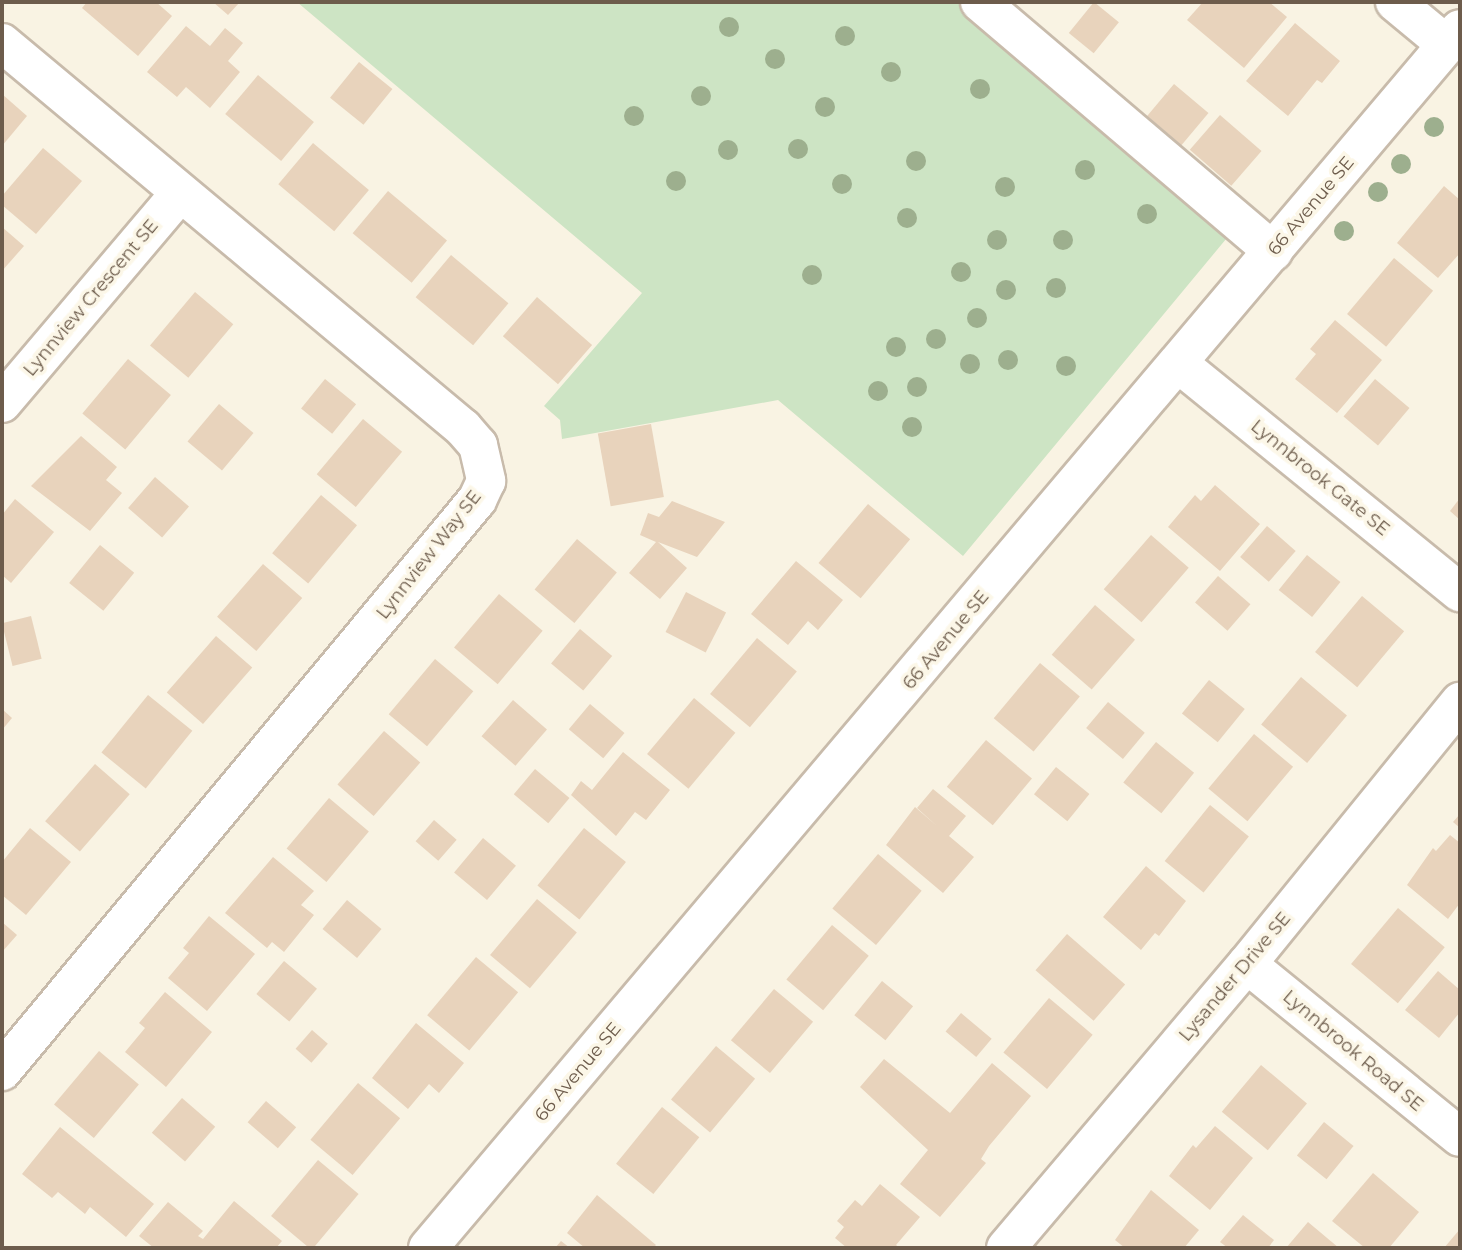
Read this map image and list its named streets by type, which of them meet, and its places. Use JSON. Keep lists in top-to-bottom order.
{
  "streets": {
    "street": [
      "66 Avenue SE",
      "Lynnview Crescent SE",
      "Lynnbrook Gate SE",
      "Lynnview Way SE",
      "Lysander Drive SE",
      "Lynnbrook Road SE"
    ]
  },
  "crossings": [
    ["66 Avenue SE", "Lynnbrook Gate SE"],
    ["Lynnview Crescent SE", "Lynnview Way SE"],
    ["Lysander Drive SE", "Lynnbrook Road SE"]
  ]
}
